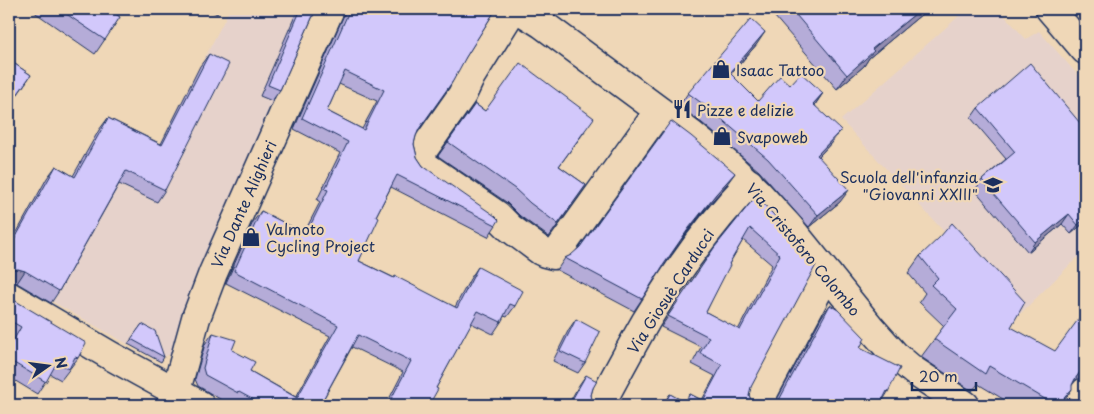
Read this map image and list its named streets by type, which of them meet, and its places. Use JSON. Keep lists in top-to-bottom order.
{
  "streets": {
    "street": ["Via Dante Alighieri", "Via Cristoforo Colombo", "Via Giosuè Carducci"]
  },
  "crossings": [
    ["Via Cristoforo Colombo", "Via Giosuè Carducci"]
  ],
  "places": {
    "shop": ["Isaac Tattoo", "Svapoweb", "Valmoto Cycling Project"],
    "restaurant": ["Pizze e delizie"],
    "school or university": ["Scuola dell'infanzia \"Giovanni XXIII\""]
  },
  "scale_bar": "20 m",
  "north": "right"
}
